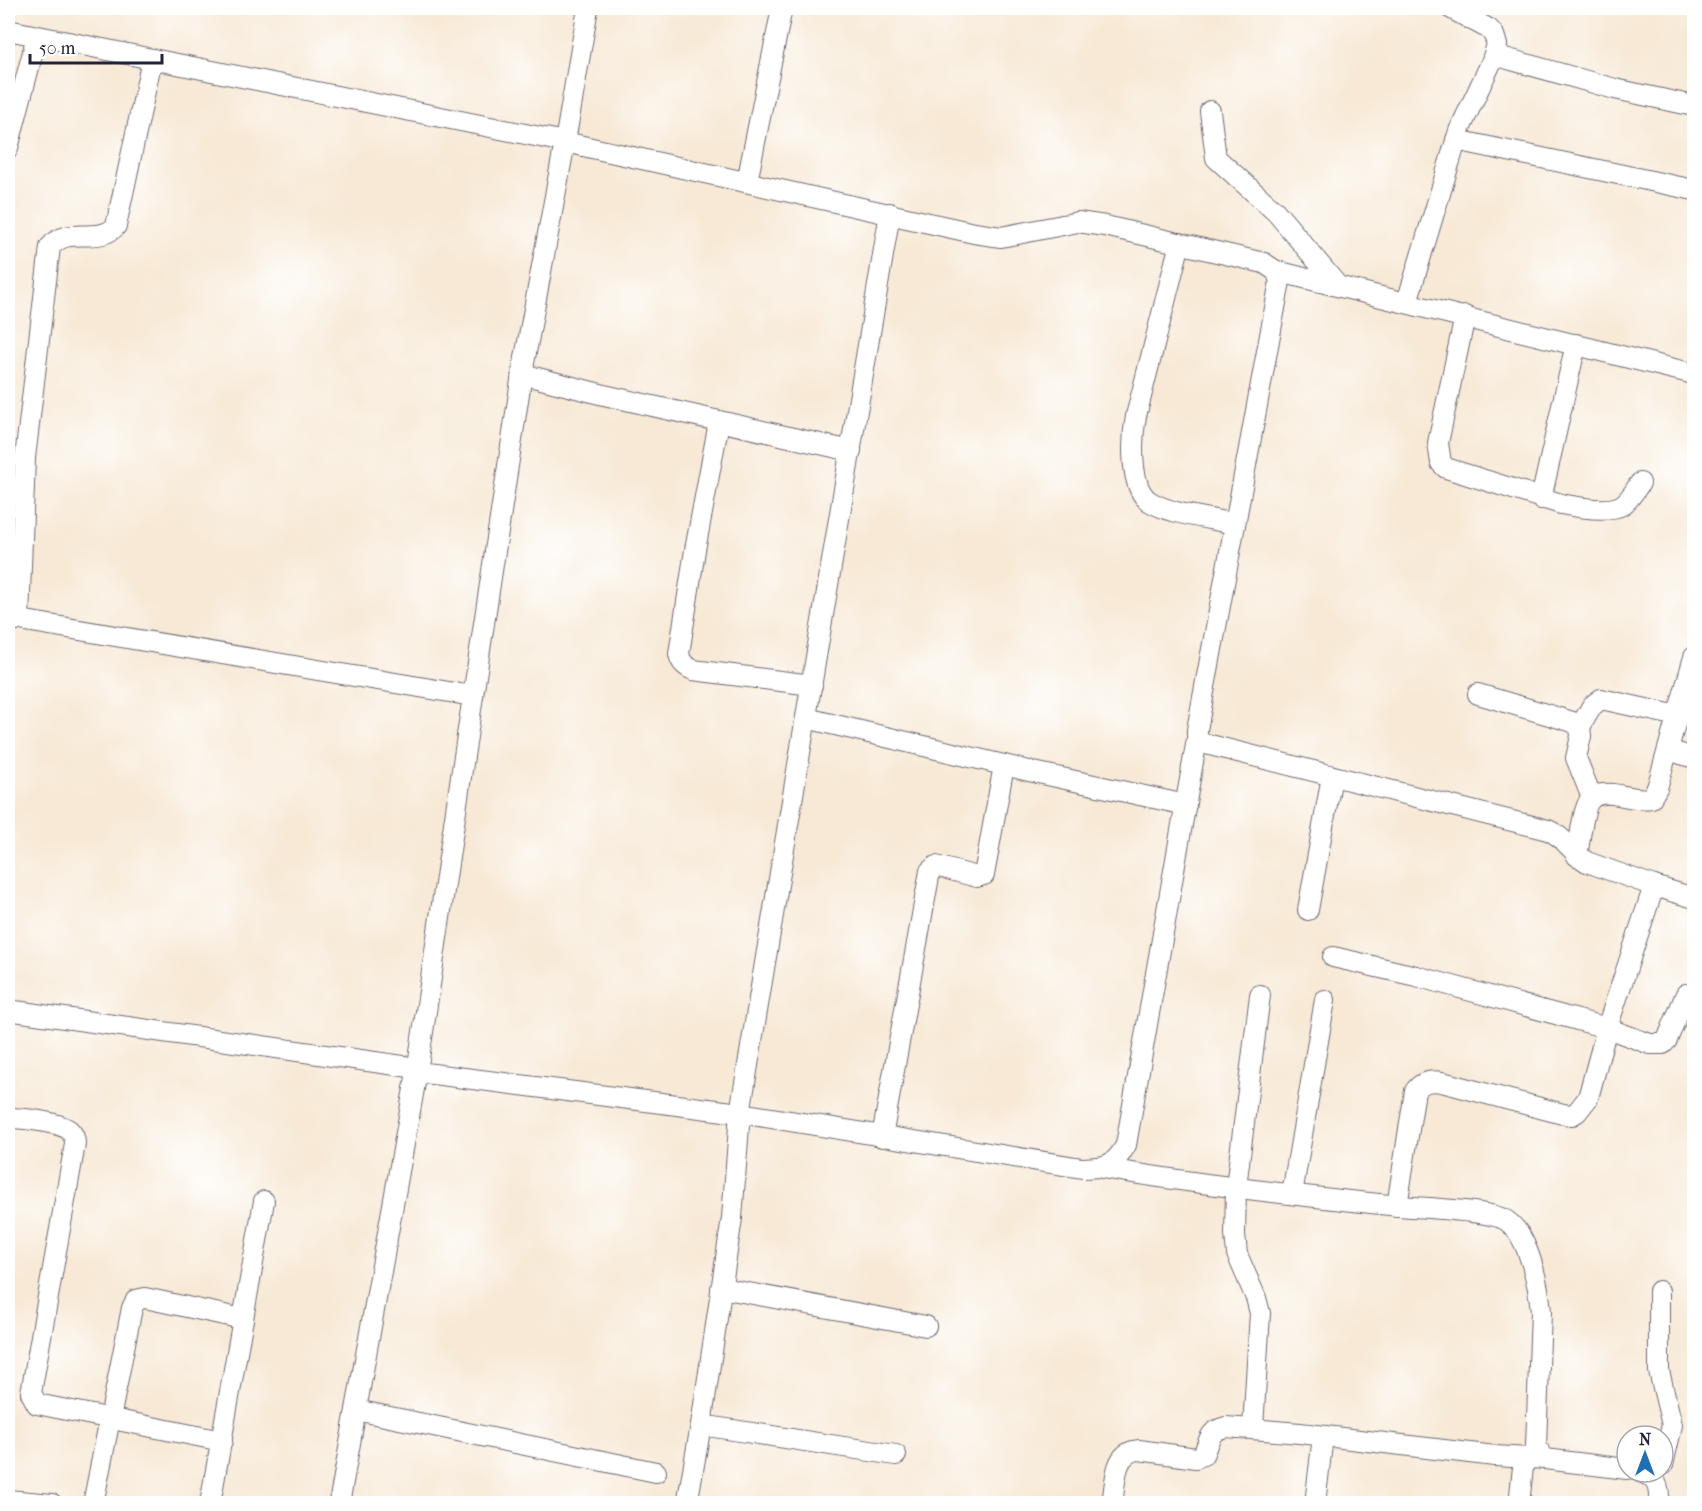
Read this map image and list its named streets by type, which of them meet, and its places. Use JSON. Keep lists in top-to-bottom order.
{
  "scale_bar": "50 m",
  "north": "top"
}
